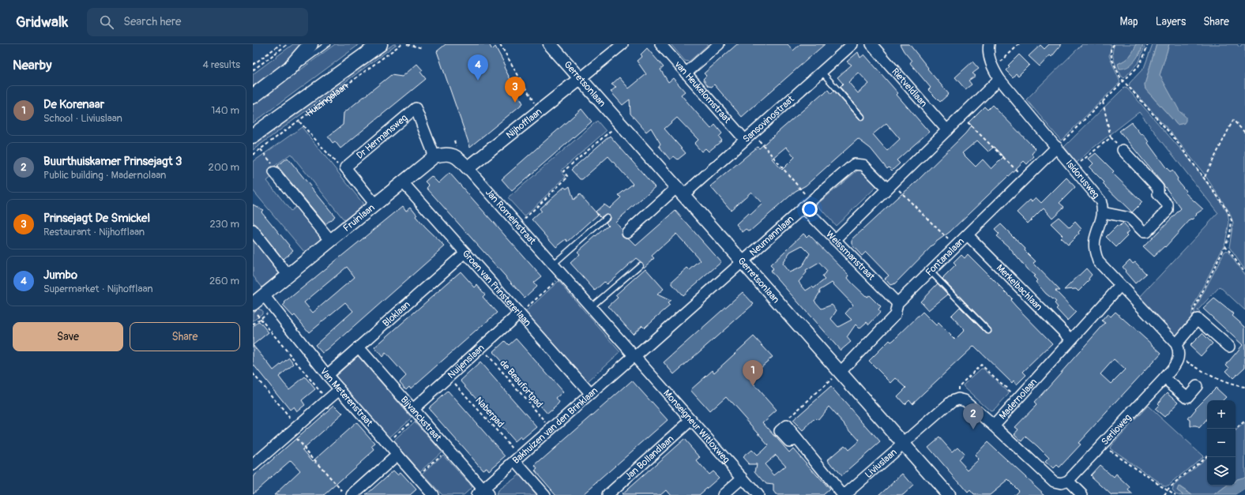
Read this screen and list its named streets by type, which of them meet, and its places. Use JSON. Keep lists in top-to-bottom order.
{
  "streets": {
    "main road": ["Huizingalaan"],
    "street": [
      "Gerretsonlaan",
      "Rietveldlaan",
      "van Heukelomstraat",
      "Sansovinostraat",
      "Nijhofflaan",
      "Dr Hermansweg",
      "Isidorusweg",
      "Jan Romeinstraat",
      "Fruinlaan",
      "Neumannlaan",
      "Weissmanstraat",
      "Fontanalaan",
      "Merkelbachlaan",
      "Groen van Prinstererlaan",
      "Bloklaan",
      "Nuijenslaan",
      "Van Meterenstraat",
      "Madernolaan",
      "Bijvanckstraat",
      "Bakhuizen van den Brinklaan",
      "Monseigneur Witloxweg",
      "Serlioweg",
      "Jan Bollandlaan",
      "Liviuslaan"
    ],
    "path": ["de Beaufortpad", "Naberpad"]
  },
  "crossings": [
    ["Gerretsonlaan", "Sansovinostraat"],
    ["Gerretsonlaan", "Nijhofflaan"],
    ["Gerretsonlaan", "Neumannlaan"],
    ["Gerretsonlaan", "Fontanalaan"],
    ["Gerretsonlaan", "Bakhuizen van den Brinklaan"],
    ["Gerretsonlaan", "Liviuslaan"],
    ["van Heukelomstraat", "Sansovinostraat"],
    ["Nijhofflaan", "Jan Romeinstraat"],
    ["Dr Hermansweg", "Fruinlaan"],
    ["Isidorusweg", "Fontanalaan"],
    ["Jan Romeinstraat", "Bakhuizen van den Brinklaan"],
    ["Jan Romeinstraat", "Monseigneur Witloxweg"],
    ["Fruinlaan", "Groen van Prinstererlaan"],
    ["Fruinlaan", "Van Meterenstraat"],
    ["Neumannlaan", "Weissmanstraat"],
    ["Neumannlaan", "Bakhuizen van den Brinklaan"],
    ["Weissmanstraat", "Fontanalaan"],
    ["Fontanalaan", "Merkelbachlaan"],
    ["Merkelbachlaan", "Madernolaan"],
    ["Groen van Prinstererlaan", "Bloklaan"],
    ["Groen van Prinstererlaan", "Nuijenslaan"],
    ["Groen van Prinstererlaan", "Bakhuizen van den Brinklaan"],
    ["Bloklaan", "Van Meterenstraat"],
    ["Bloklaan", "Bijvanckstraat"],
    ["Nuijenslaan", "de Beaufortpad"],
    ["Nuijenslaan", "Naberpad"],
    ["Nuijenslaan", "Bijvanckstraat"],
    ["de Beaufortpad", "Bakhuizen van den Brinklaan"],
    ["Naberpad", "Bakhuizen van den Brinklaan"],
    ["Bijvanckstraat", "Bakhuizen van den Brinklaan"],
    ["Bakhuizen van den Brinklaan", "Monseigneur Witloxweg"],
    ["Monseigneur Witloxweg", "Jan Bollandlaan"]
  ],
  "page": {
    "header": "Gridwalk",
    "search": "Search here",
    "nav": ["Map", "Layers", "Share"],
    "heading": ["Nearby", "4 results"],
    "pins": [
      "4",
      "3",
      "1",
      "2"
    ],
    "list": [
      {
        "mark": "1",
        "name": "De Korenaar",
        "note": "School · Liviuslaan",
        "value": "140 m"
      },
      {
        "mark": "2",
        "name": "Buurthuiskamer Prinsejagt 3",
        "note": "Public building · Madernolaan",
        "value": "200 m"
      },
      {
        "mark": "3",
        "name": "Prinsejagt De Smickel",
        "note": "Restaurant · Nijhofflaan",
        "value": "230 m"
      },
      {
        "mark": "4",
        "name": "Jumbo",
        "note": "Supermarket · Nijhofflaan",
        "value": "260 m"
      }
    ],
    "buttons": ["Save", "Share"],
    "map_buttons": ["+", "−"]
  }
}
